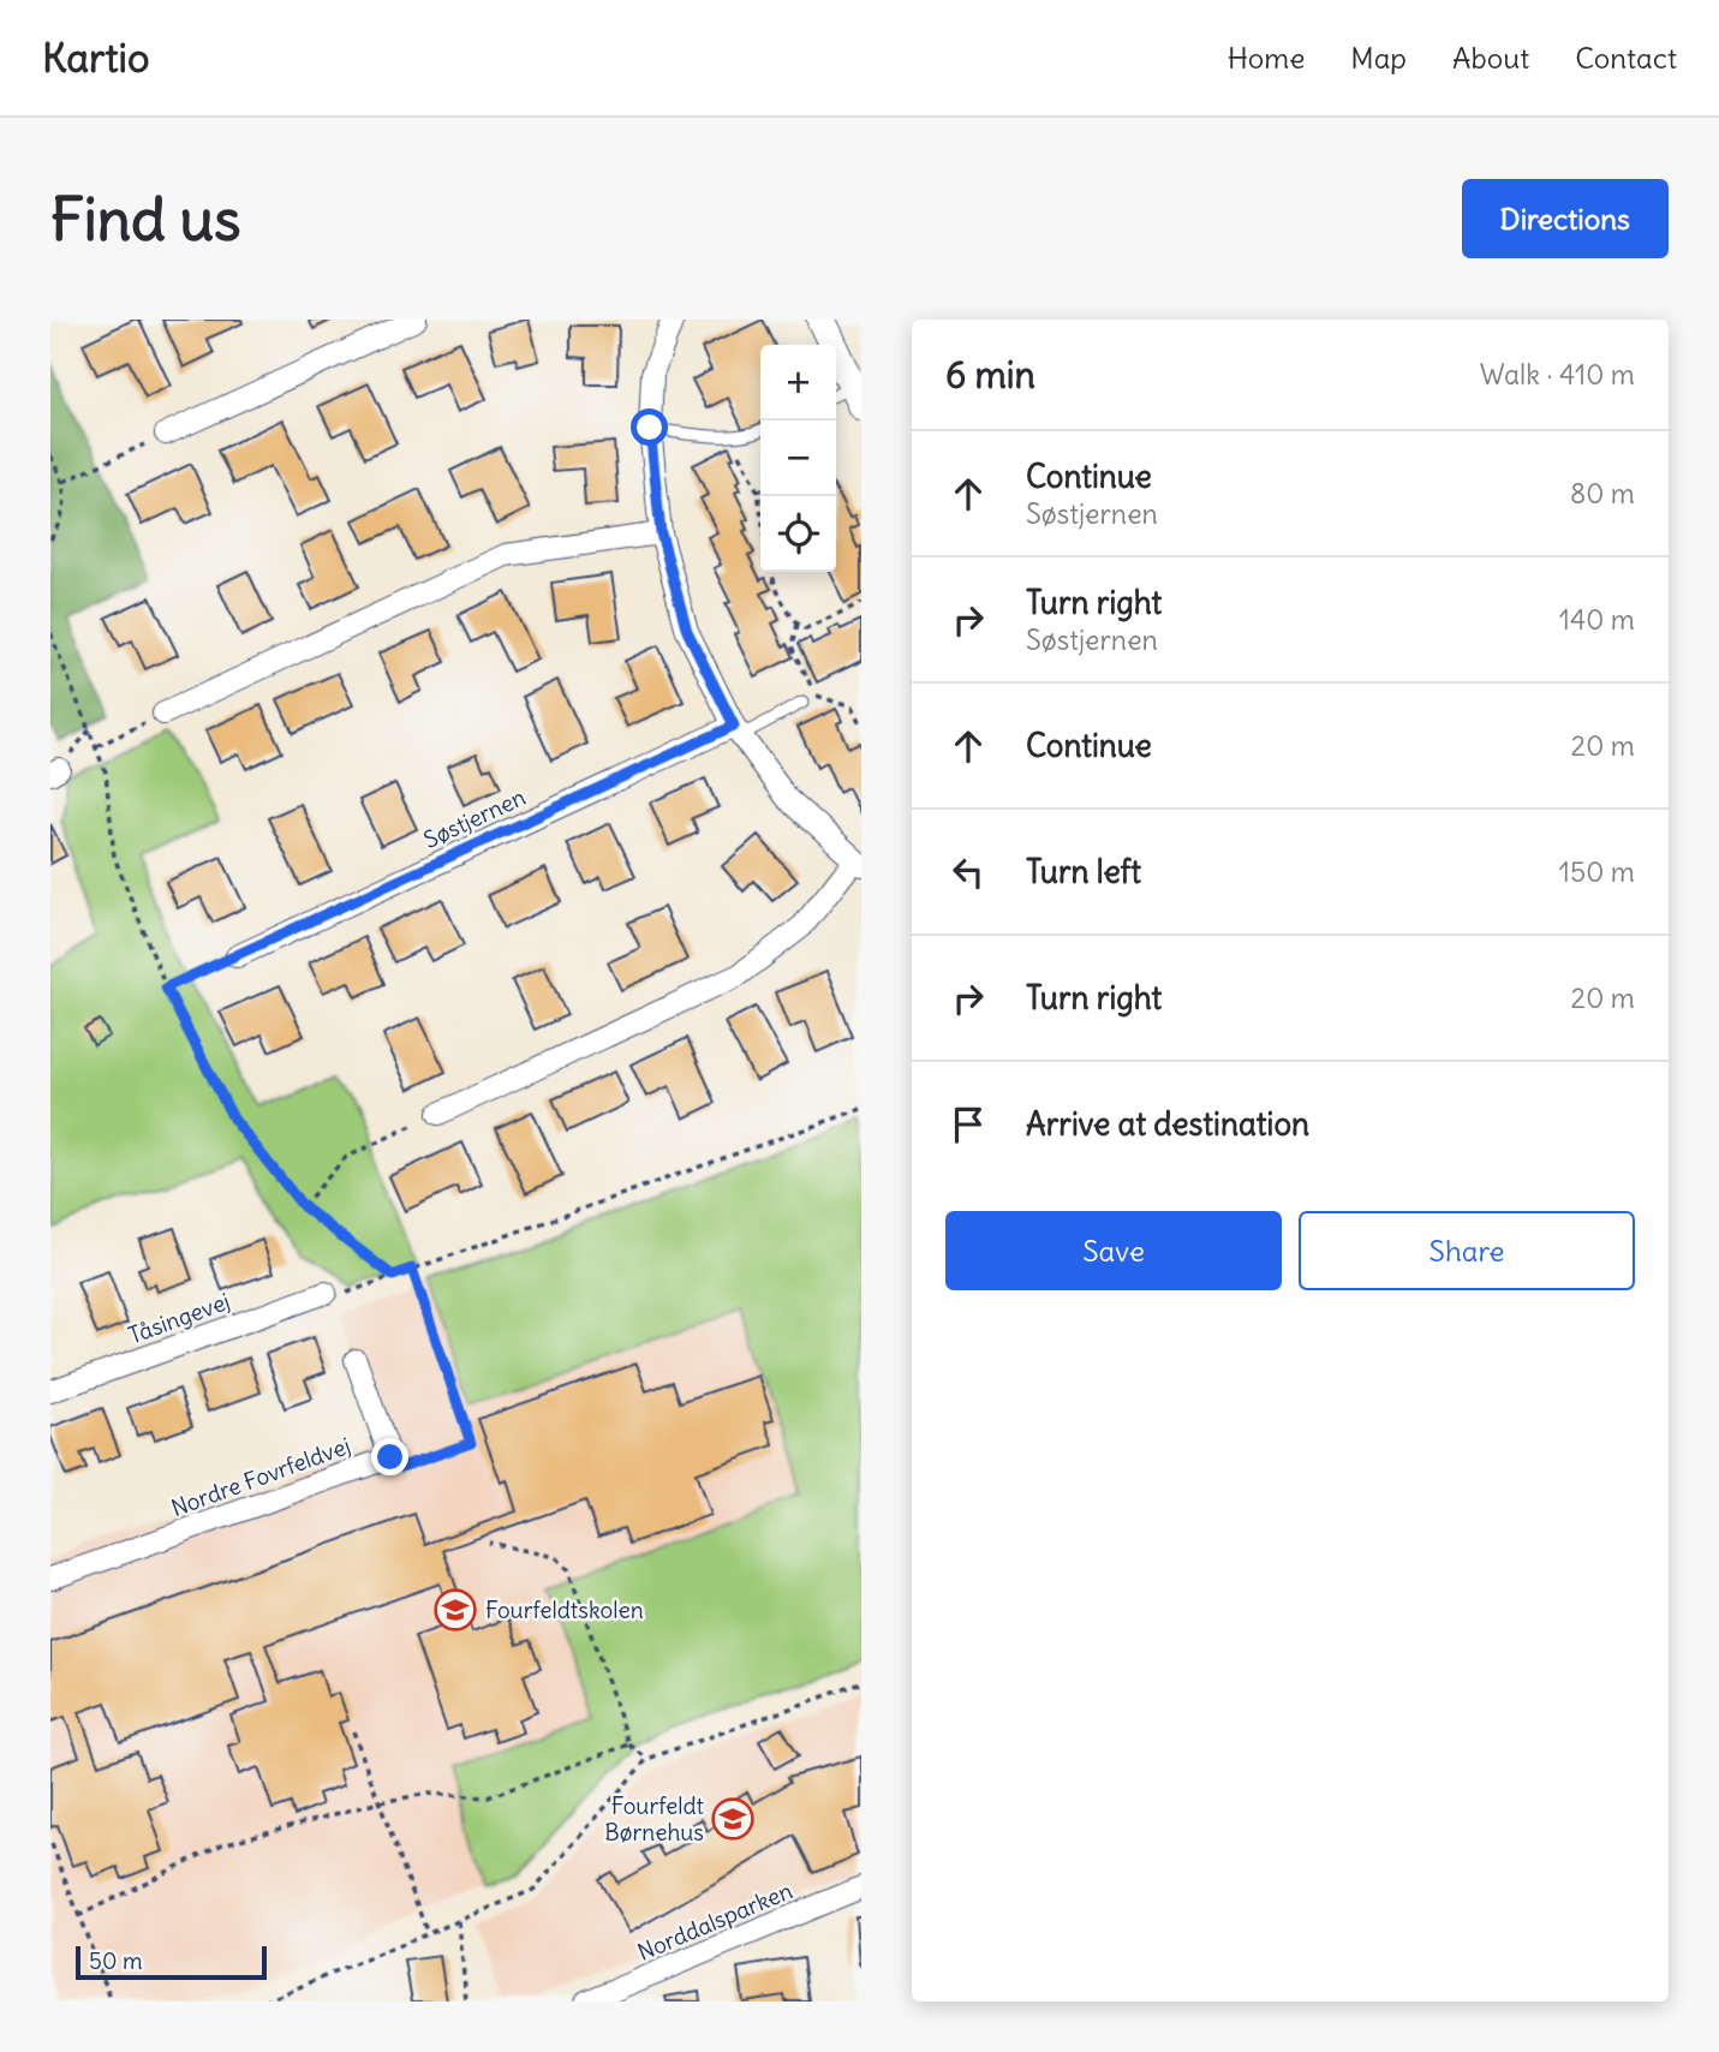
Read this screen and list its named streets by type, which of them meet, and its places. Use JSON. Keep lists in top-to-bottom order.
{
  "streets": {
    "street": [
      "Søstjernen",
      "Tåsingevej",
      "Nordre Fovrfeldvej",
      "Norddalsparken"
    ]
  },
  "places": {
    "school or university": ["Fourfeldtskolen", "Fourfeldt Børnehus"]
  },
  "scale_bar": "50 m",
  "page": {
    "header": "Kartio",
    "nav": [
      "Home",
      "Map",
      "About",
      "Contact"
    ],
    "buttons": [
      "Directions",
      ["Save", "Share"]
    ],
    "title": "Find us",
    "heading": ["6 min", "Walk · 410 m"],
    "map_buttons": ["+", "−"],
    "list": [
      ["Continue", "Søstjernen", "80 m"],
      ["Turn right", "Søstjernen", "140 m"],
      ["Continue", "20 m"],
      ["Turn left", "150 m"],
      ["Turn right", "20 m"],
      "Arrive at destination"
    ],
    "scale": "50 m"
  }
}
